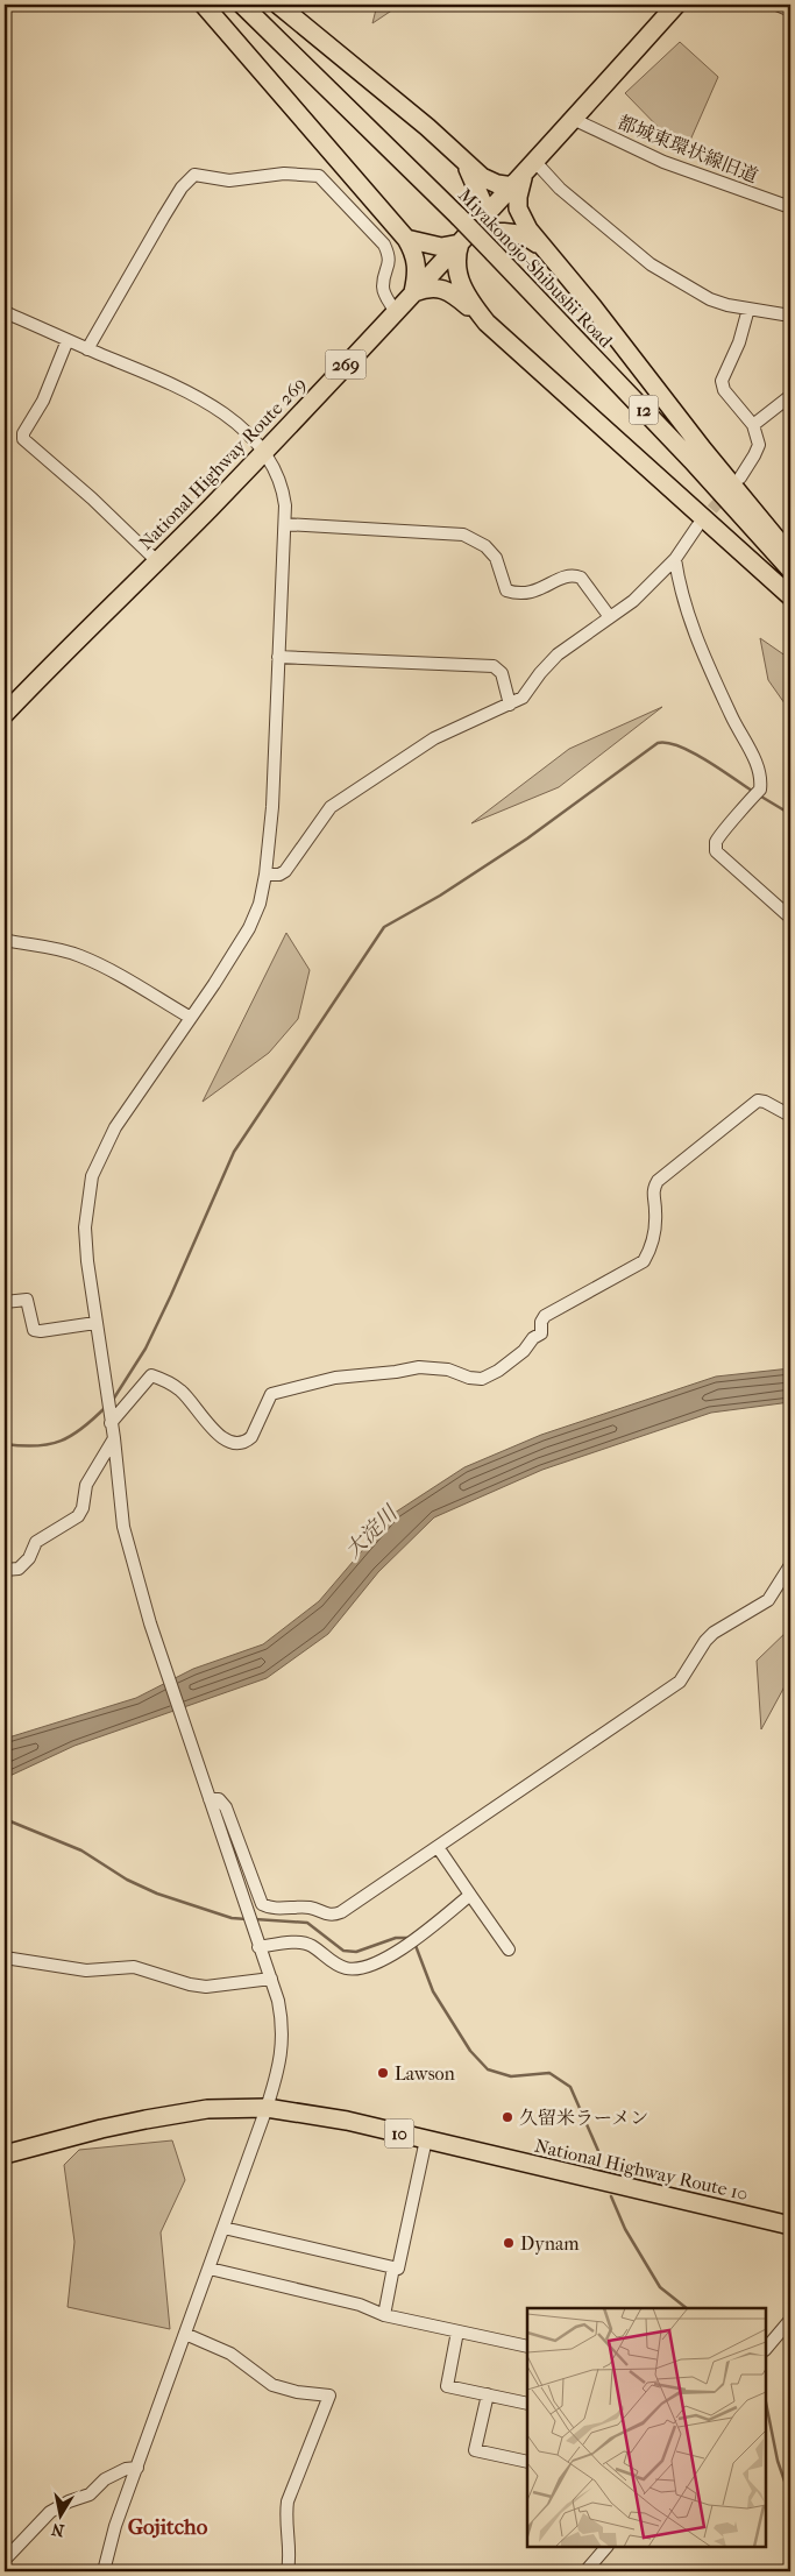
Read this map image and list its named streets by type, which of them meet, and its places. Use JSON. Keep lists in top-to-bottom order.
{
  "streets": {
    "highway": [
      "Miyakonojo-Shibushi Road",
      "269",
      "12",
      "National Highway Route 269",
      "10",
      "National Highway Route 10"
    ],
    "street": ["都城東環状線旧道"]
  },
  "crossings": [
    ["都城東環状線旧道", "National Highway Route 269"]
  ],
  "districts": ["Gojitcho"],
  "water": ["大淀川"],
  "places": ["Lawson", "久留米ラーメン", "Dynam"],
  "north": "bottom"
}
